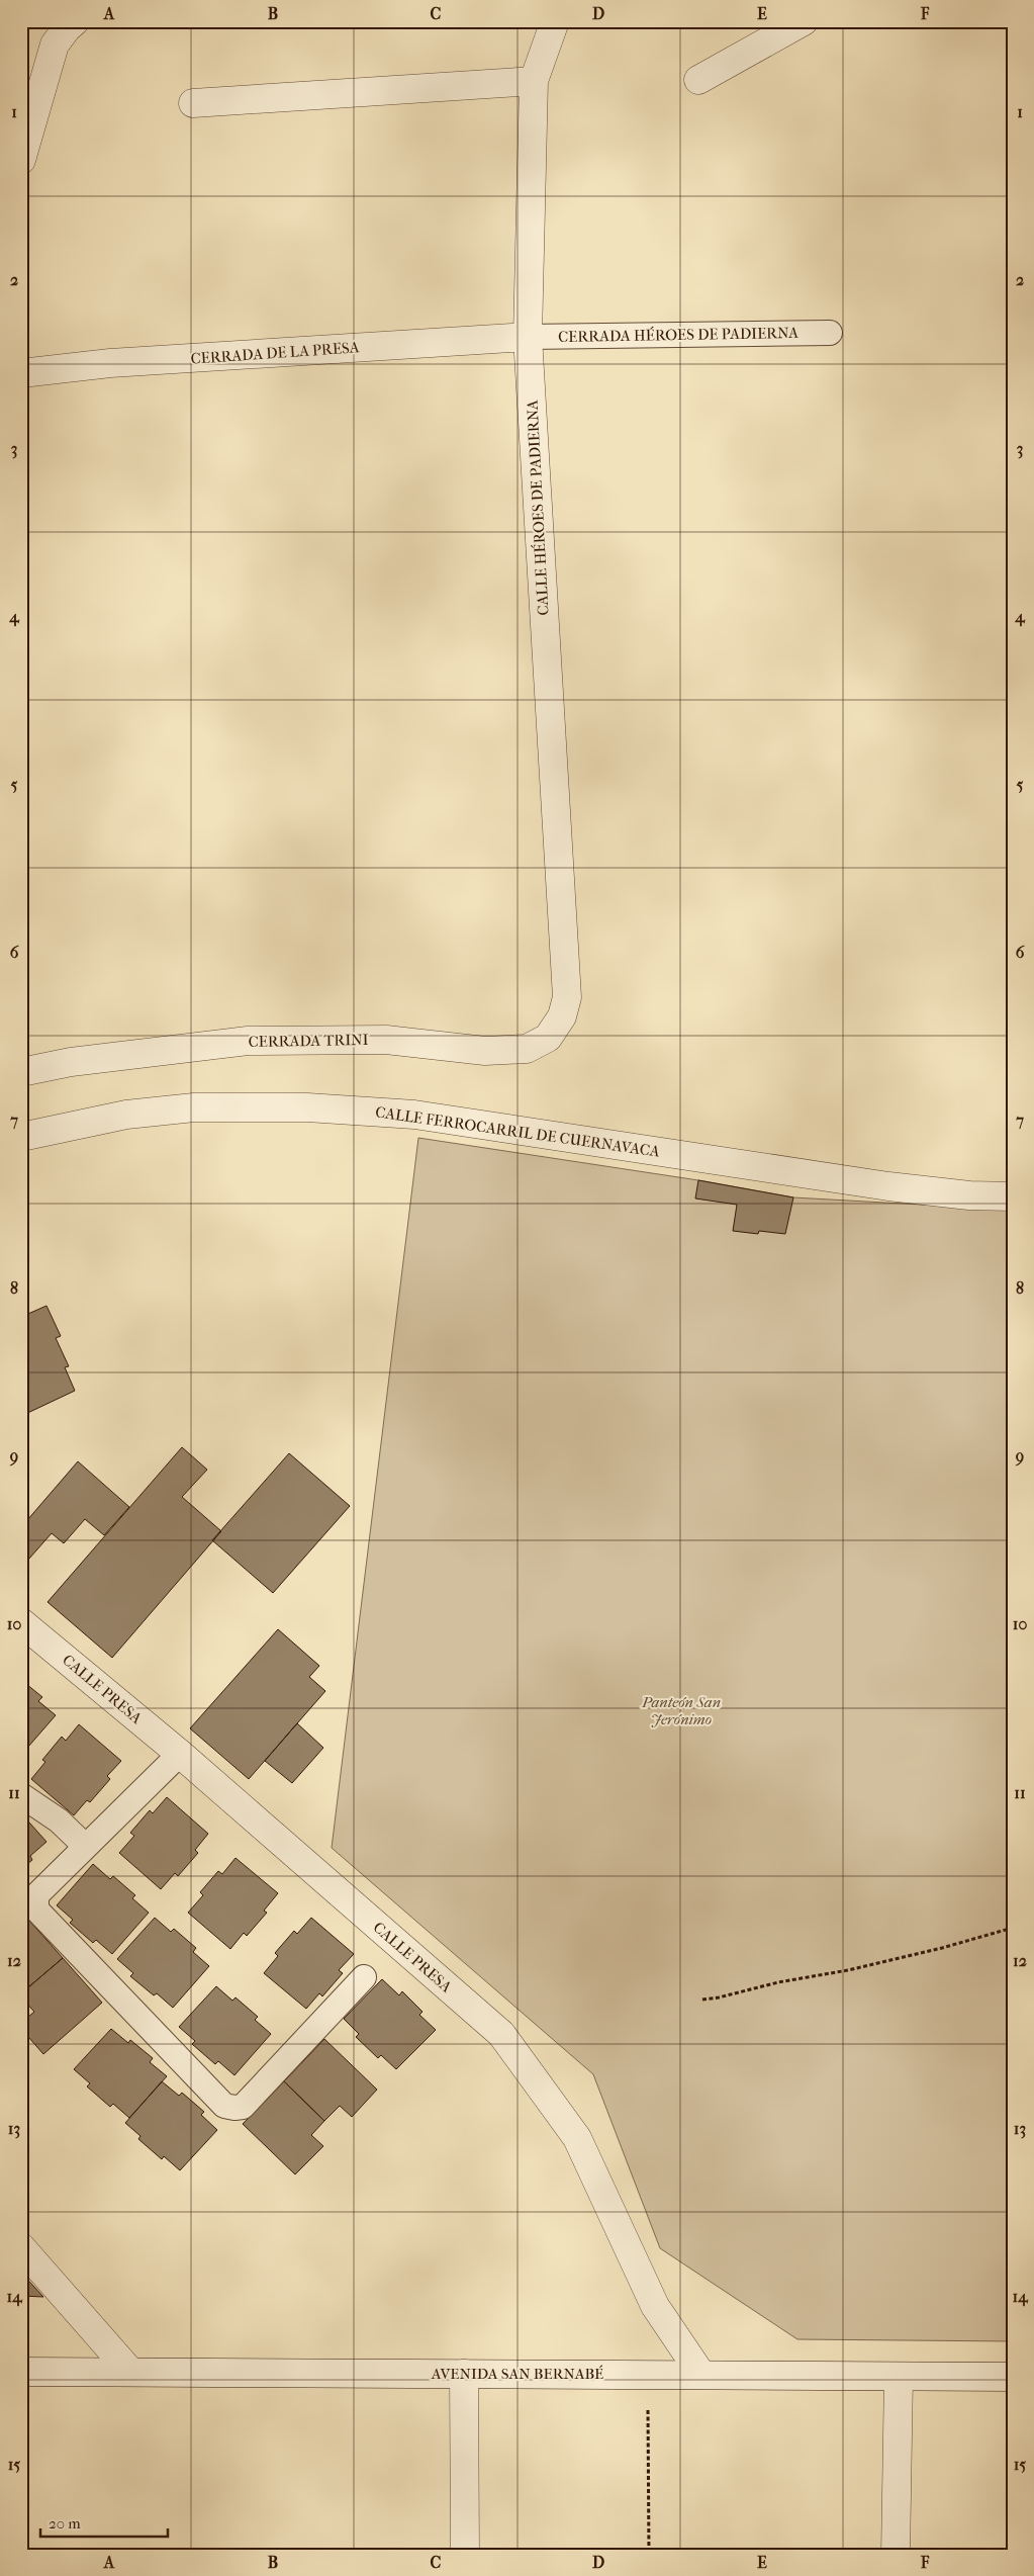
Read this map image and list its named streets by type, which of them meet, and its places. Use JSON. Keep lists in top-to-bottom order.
{
  "streets": {
    "street": [
      "CERRADA DE LA PRESA",
      "CALLE HÉROES DE PADIERNA",
      "CERRADA TRINI",
      "CALLE FERROCARRIL DE CUERNAVACA",
      "CALLE PRESA",
      "AVENIDA SAN BERNABÉ"
    ],
    "lane": ["CERRADA HÉROES DE PADIERNA"]
  },
  "crossings": [
    ["CERRADA HÉROES DE PADIERNA", "CERRADA DE LA PRESA"],
    ["CERRADA HÉROES DE PADIERNA", "CALLE HÉROES DE PADIERNA"],
    ["CERRADA DE LA PRESA", "CALLE HÉROES DE PADIERNA"],
    ["CALLE HÉROES DE PADIERNA", "CERRADA TRINI"],
    ["CALLE PRESA", "AVENIDA SAN BERNABÉ"]
  ],
  "parks": ["Panteón San Jerónimo"],
  "scale_bar": "20 m",
  "grid": {
    "columns": [
      "A",
      "B",
      "C",
      "D",
      "E",
      "F"
    ],
    "rows": [
      "1",
      "2",
      "3",
      "4",
      "5",
      "6",
      "7",
      "8",
      "9",
      "10",
      "11",
      "12",
      "13",
      "14",
      "15"
    ]
  }
}
